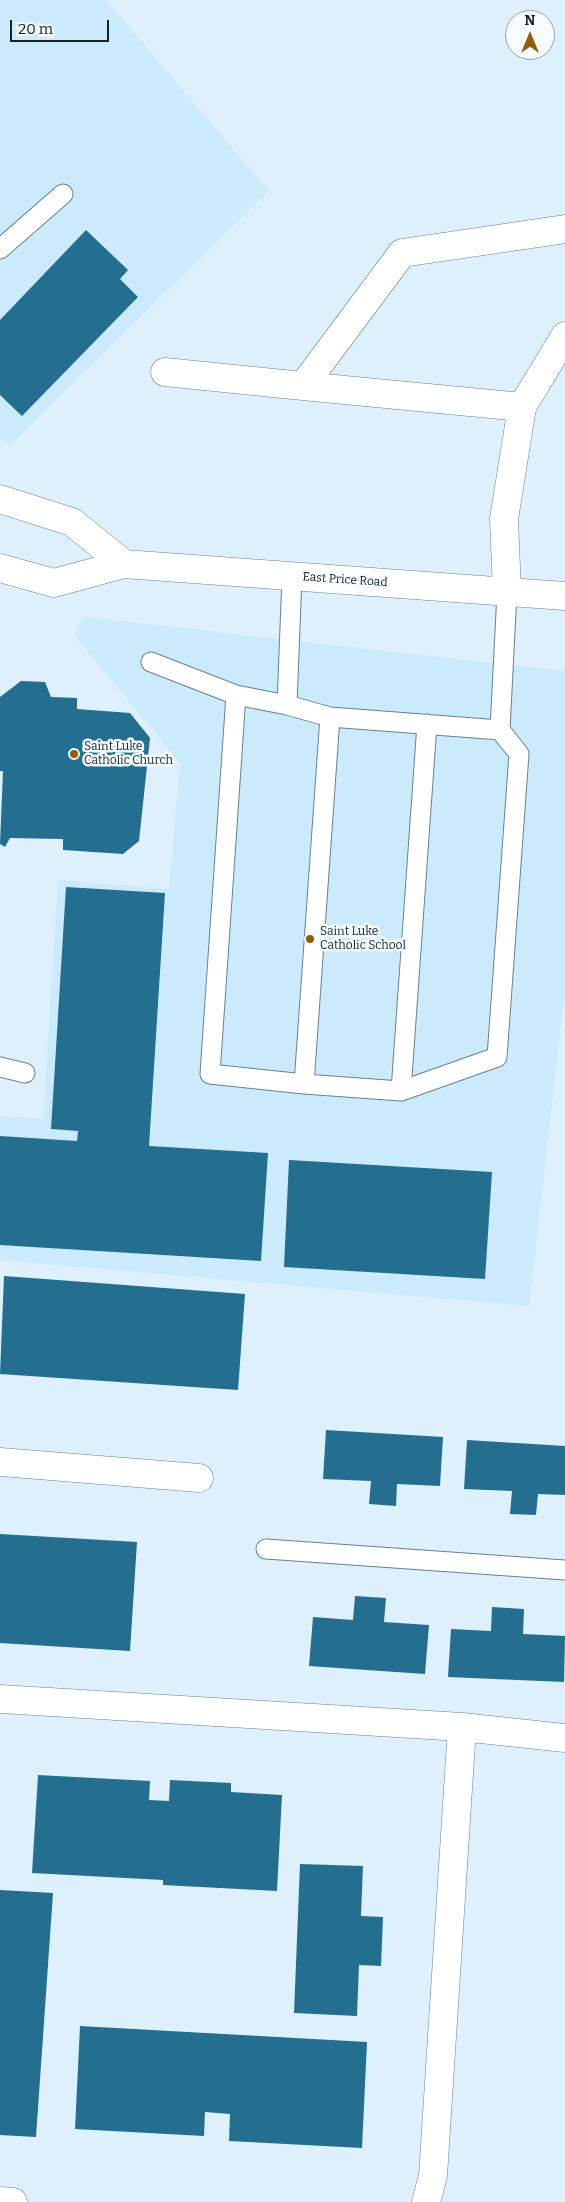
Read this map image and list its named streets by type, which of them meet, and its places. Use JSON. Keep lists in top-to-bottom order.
{
  "streets": {
    "street": ["East Price Road"]
  },
  "places": ["Saint Luke Catholic Church", "Saint Luke Catholic School"],
  "scale_bar": "20 m",
  "north": "top"
}
